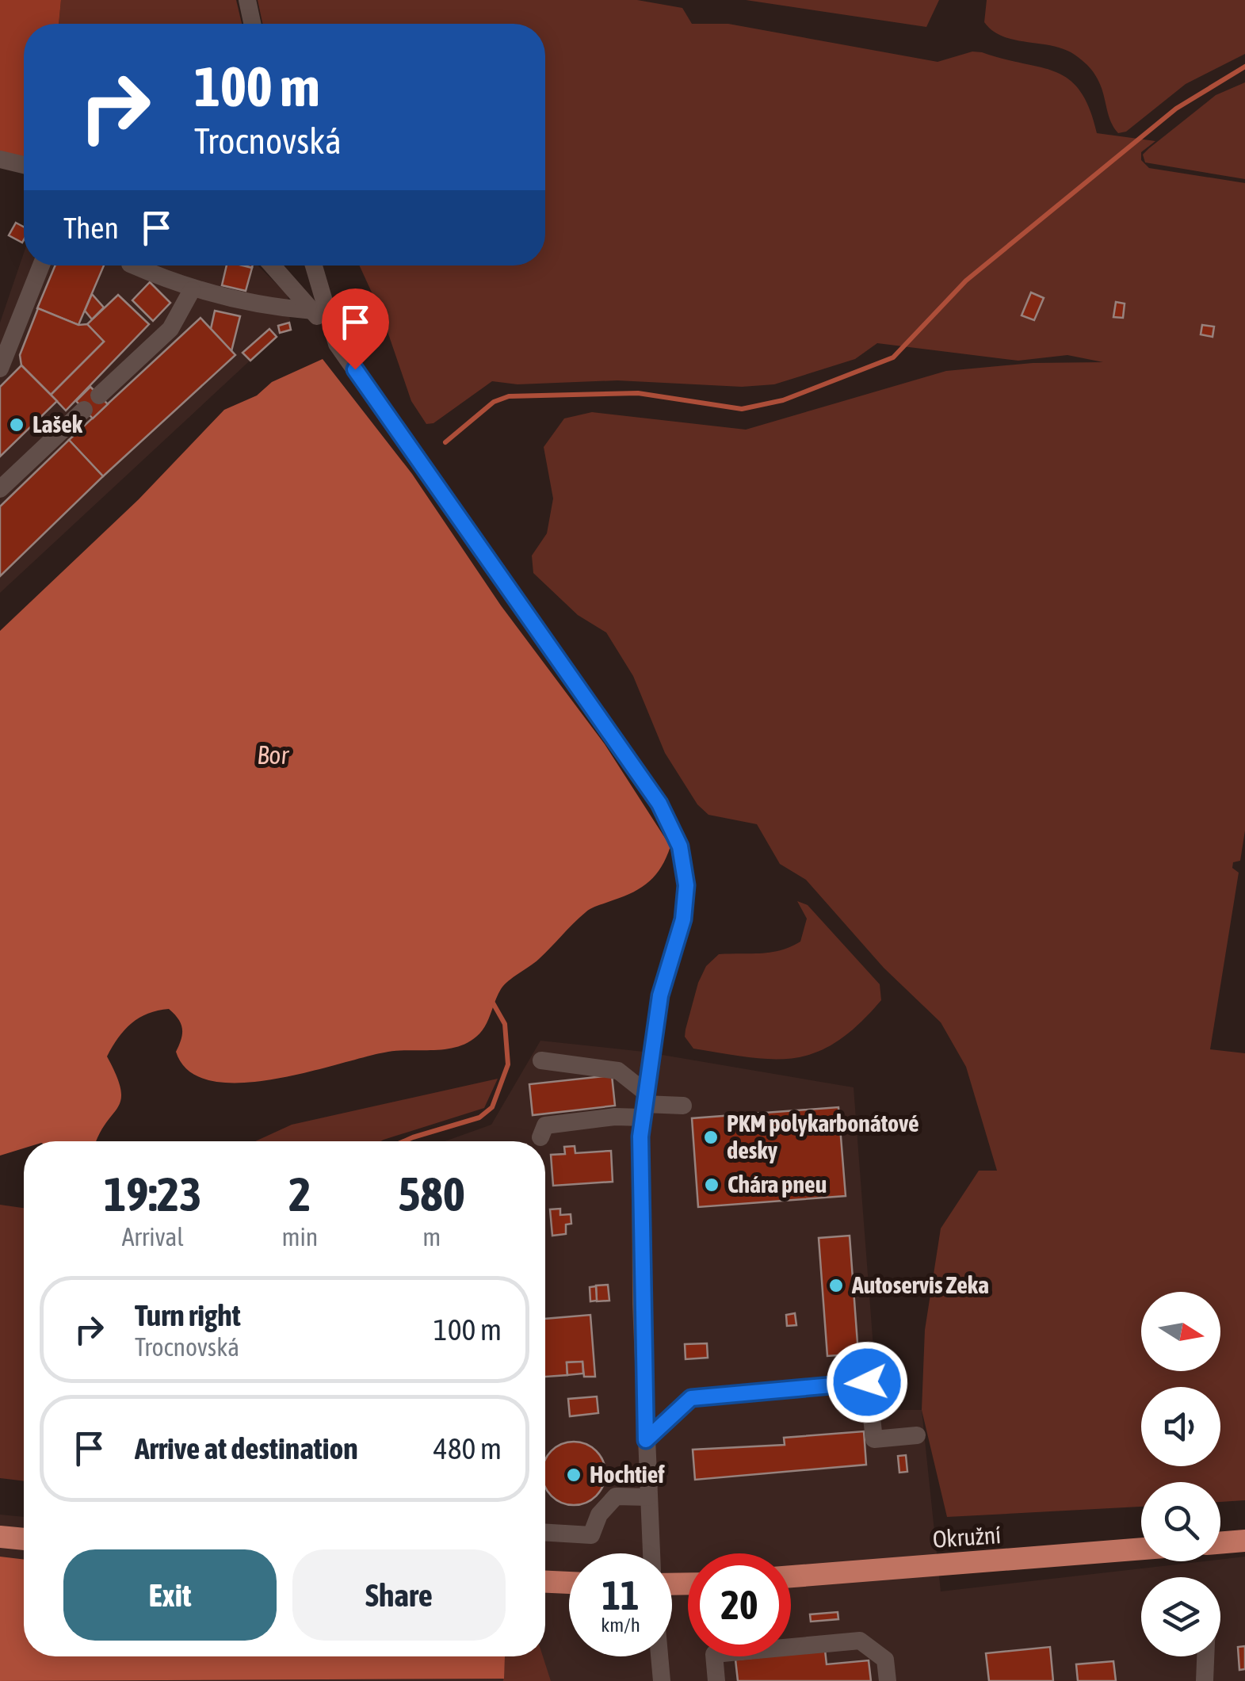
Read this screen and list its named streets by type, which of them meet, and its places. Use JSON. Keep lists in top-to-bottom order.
{
  "streets": {
    "main road": ["Okružní"]
  },
  "water": ["Bor"],
  "places": [
    "Lašek",
    "PKM polykarbonátové desky",
    "Chára pneu",
    "Autoservis Zeka",
    "Hochtief"
  ],
  "north": "right",
  "page": {
    "turn": ["100 m", "Trocnovská"],
    "then": "Then",
    "eta": [
      "19:23",
      "Arrival",
      "2",
      "min",
      "580",
      "m"
    ],
    "list": [
      {
        "name": "Turn right",
        "note": "Trocnovská",
        "value": "100 m"
      },
      {
        "name": "Arrive at destination",
        "value": "480 m"
      }
    ],
    "buttons": ["Exit", "Share"],
    "speed": "11 km/h",
    "limit": "20"
  }
}
